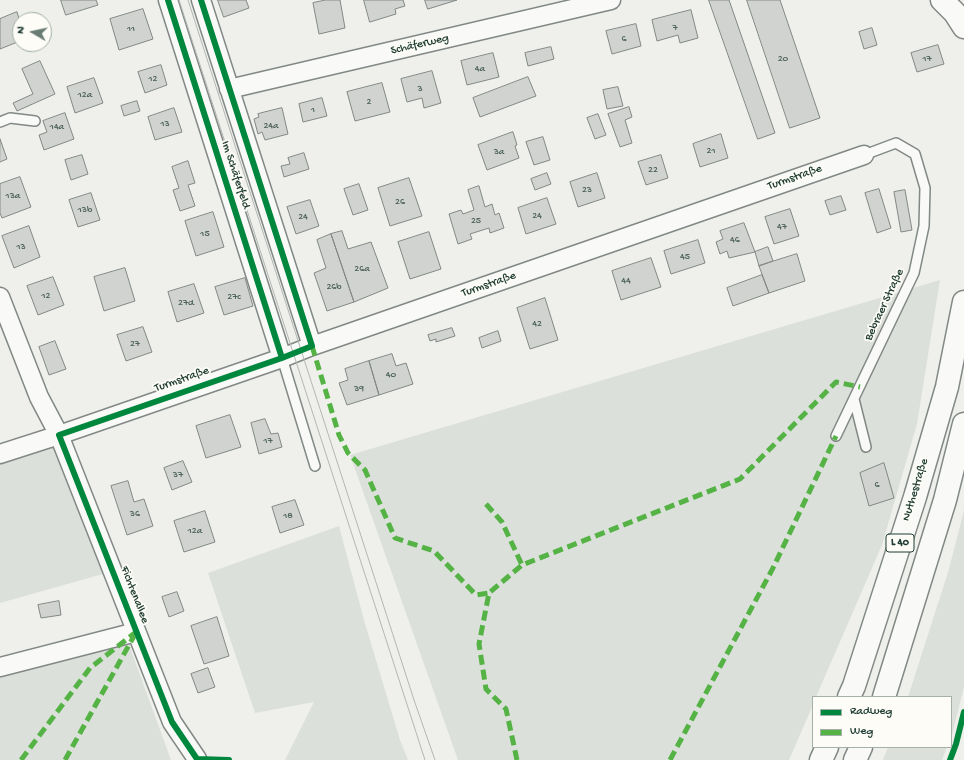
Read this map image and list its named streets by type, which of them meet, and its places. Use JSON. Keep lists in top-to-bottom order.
{
  "streets": {
    "highway": ["Nuthestraße", "L 40"],
    "street": [
      "Schäferweg",
      "Im Schäferfeld",
      "Turmstraße",
      "Fichtenallee"
    ],
    "lane": ["Bebraer Straße"]
  },
  "crossings": [
    ["Schäferweg", "Im Schäferfeld"],
    ["Im Schäferfeld", "Turmstraße"],
    ["Turmstraße", "Bebraer Straße"],
    ["Turmstraße", "Fichtenallee"]
  ],
  "house_numbers": [
    "7",
    "11",
    "6",
    "20",
    "17",
    "4a",
    "12",
    "3",
    "12a",
    "2",
    "1",
    "13",
    "24a",
    "14a",
    "21",
    "3a",
    "22",
    "23",
    "13a",
    "26",
    "13b",
    "24",
    "24",
    "25",
    "47",
    "15",
    "46",
    "13",
    "45",
    "26a",
    "44",
    "26b",
    "12",
    "27c",
    "27d",
    "42",
    "27",
    "40",
    "39",
    "17",
    "37",
    "6",
    "36",
    "18",
    "12a"
  ],
  "legend": ["Radweg", "Weg"],
  "north": "left"
}
